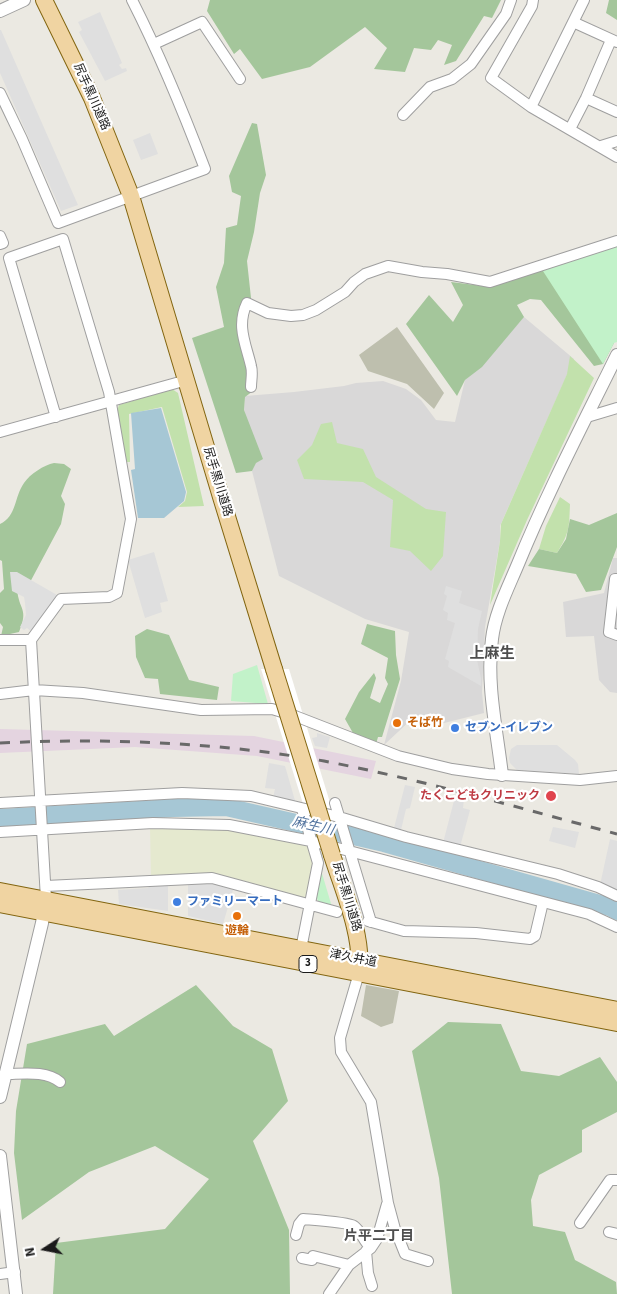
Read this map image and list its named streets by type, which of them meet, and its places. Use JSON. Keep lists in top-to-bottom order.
{
  "streets": {
    "main road": ["尻手黒川道路", "津久井道", "3"]
  },
  "crossings": [
    ["尻手黒川道路", "津久井道"]
  ],
  "districts": ["上麻生", "片平二丁目"],
  "water": ["麻生川"],
  "places": [
    "そば竹",
    "セブン-イレブン",
    "たくこどもクリニック",
    "ファミリーマート",
    "遊輪"
  ],
  "north": "left"
}
